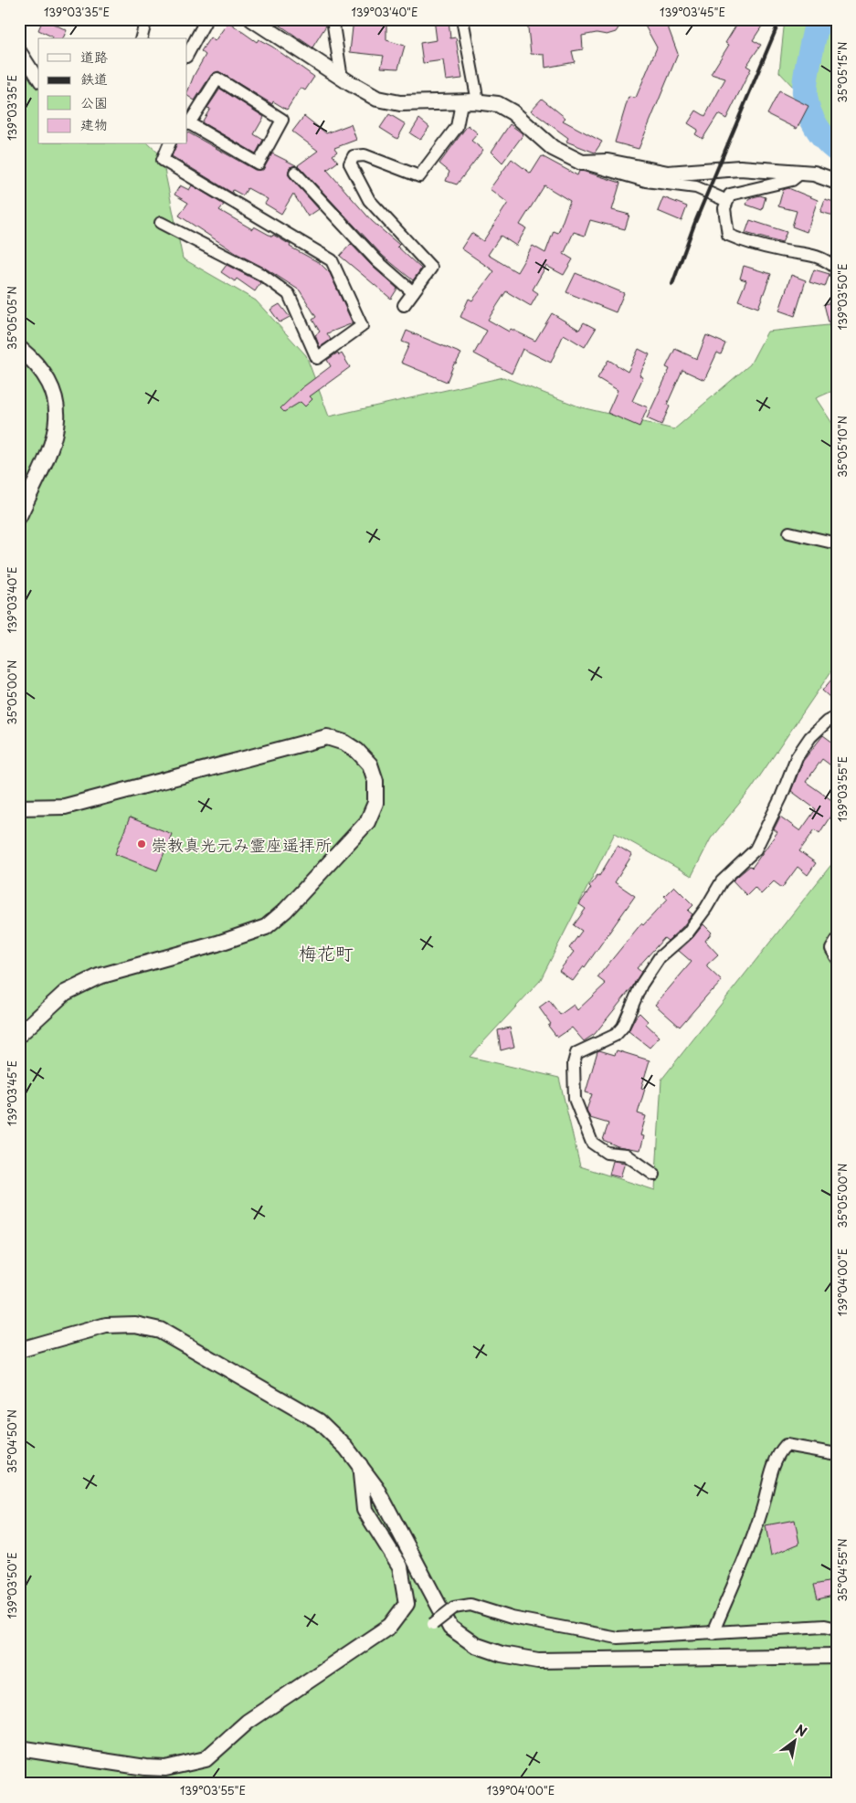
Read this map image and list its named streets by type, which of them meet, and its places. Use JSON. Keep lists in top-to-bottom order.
{
  "districts": ["梅花町"],
  "places": ["崇教真光元み霊座遥拝所"],
  "legend": [
    "道路",
    "鉄道",
    "公園",
    "建物"
  ],
  "north": "top right",
  "coordinates": [
    "139°03'35\"E",
    "139°03'40\"E",
    "139°03'45\"E",
    "35°05'15\"N",
    "139°03'50\"E",
    "35°05'05\"N",
    "35°05'10\"N",
    "35°05'00\"N",
    "139°03'55\"E",
    "139°04'00\"E",
    "35°04'50\"N",
    "35°04'55\"N"
  ]
}
